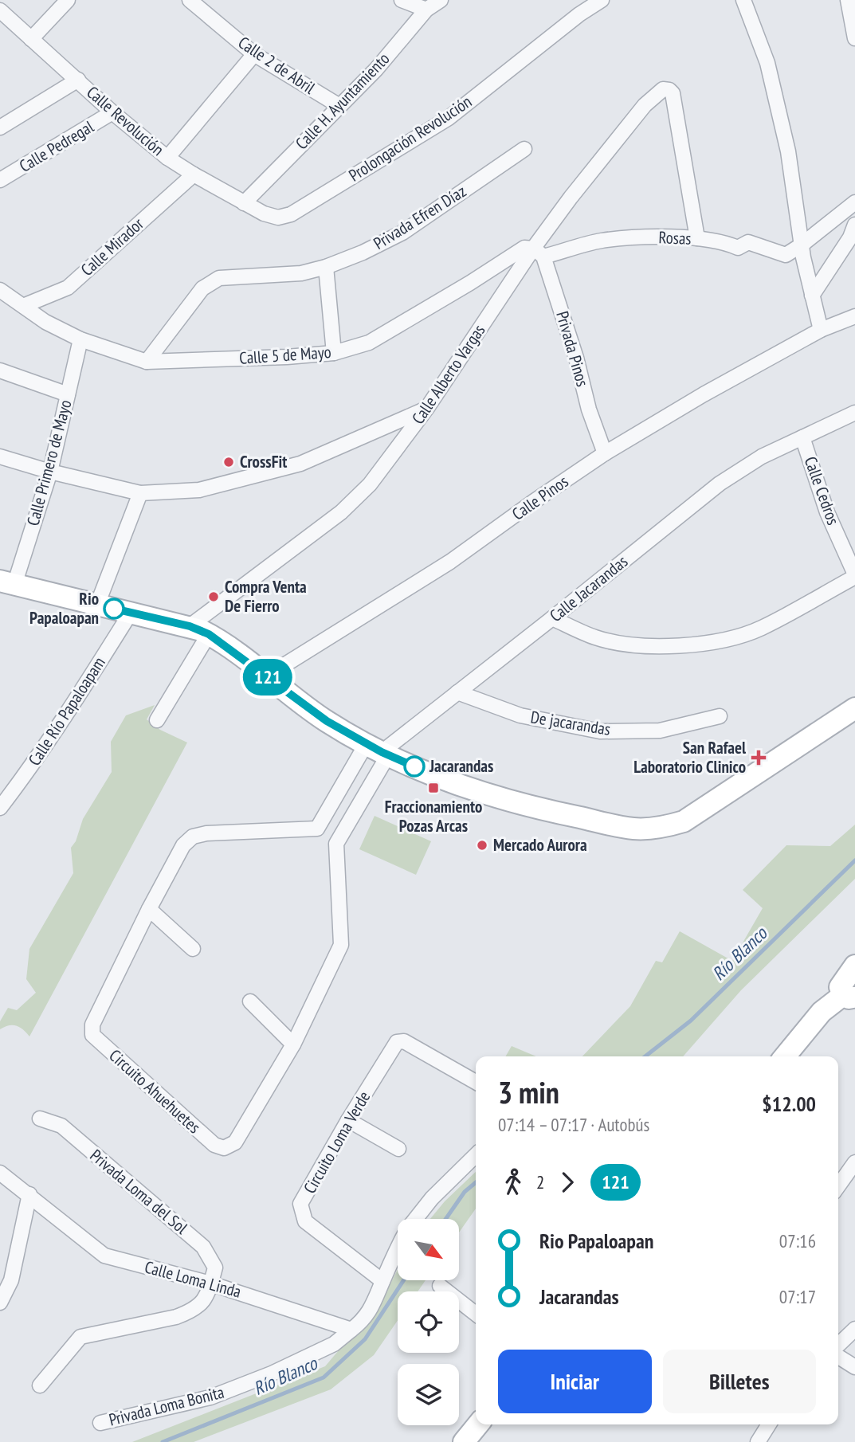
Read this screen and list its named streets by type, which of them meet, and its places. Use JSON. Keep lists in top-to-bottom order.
{
  "streets": {
    "street": [
      "Calle 2 de Abril",
      "Calle H. Ayuntamiento",
      "Calle Revolución",
      "Prolongación Revolución",
      "Calle Pedregal",
      "Privada Efren Díaz",
      "Rosas",
      "Calle Mirador",
      "Privada Pinos",
      "Calle 5 de Mayo",
      "Calle Alberto Vargas",
      "Calle Primero de Mayo",
      "Calle Cedros",
      "Calle Pinos",
      "Calle Jacarandas",
      "Calle Río Papaloapam",
      "De jacarandas",
      "Circuito Ahuehuetes",
      "Circuito Loma Verde",
      "Privada Loma del Sol",
      "Calle Loma Linda",
      "Privada Loma Bonita"
    ]
  },
  "crossings": [
    ["Calle 2 de Abril", "Calle H. Ayuntamiento"],
    ["Calle H. Ayuntamiento", "Calle Revolución"],
    ["Calle Revolución", "Prolongación Revolución"],
    ["Calle Revolución", "Calle Pedregal"],
    ["Calle Revolución", "Calle Mirador"],
    ["Privada Efren Díaz", "Calle 5 de Mayo"],
    ["Rosas", "Privada Pinos"],
    ["Rosas", "Calle 5 de Mayo"],
    ["Rosas", "Calle Alberto Vargas"],
    ["Calle Mirador", "Calle 5 de Mayo"],
    ["Privada Pinos", "Calle 5 de Mayo"],
    ["Privada Pinos", "Calle Alberto Vargas"],
    ["Privada Pinos", "Calle Pinos"],
    ["Calle 5 de Mayo", "Calle Alberto Vargas"],
    ["Calle 5 de Mayo", "Calle Primero de Mayo"],
    ["Calle Cedros", "Calle Jacarandas"],
    ["Calle Jacarandas", "De jacarandas"],
    ["Calle Jacarandas", "Circuito Ahuehuetes"],
    ["Privada Loma del Sol", "Calle Loma Linda"],
    ["Calle Loma Linda", "Privada Loma Bonita"]
  ],
  "water": ["Río Blanco"],
  "places": {
    "other": [
      "CrossFit",
      "Compra Venta De Fierro",
      "Rio Papaloapan",
      "Jacarandas",
      "Mercado Aurora"
    ],
    "health": ["San Rafael Laboratorio Clinico"],
    "transit": ["Fraccionamiento Pozas Arcas"]
  },
  "lines": ["bus line 121"],
  "north": "bottom right",
  "page": {
    "on_map": "121",
    "heading": ["3 min", "07:14 – 07:17 · Autobús", "$12.00"],
    "legs": ["2", "121"],
    "list": [
      {
        "name": "Rio Papaloapan",
        "value": "07:16"
      },
      {
        "name": "Jacarandas",
        "value": "07:17"
      }
    ],
    "buttons": ["Iniciar", "Billetes"]
  }
}
